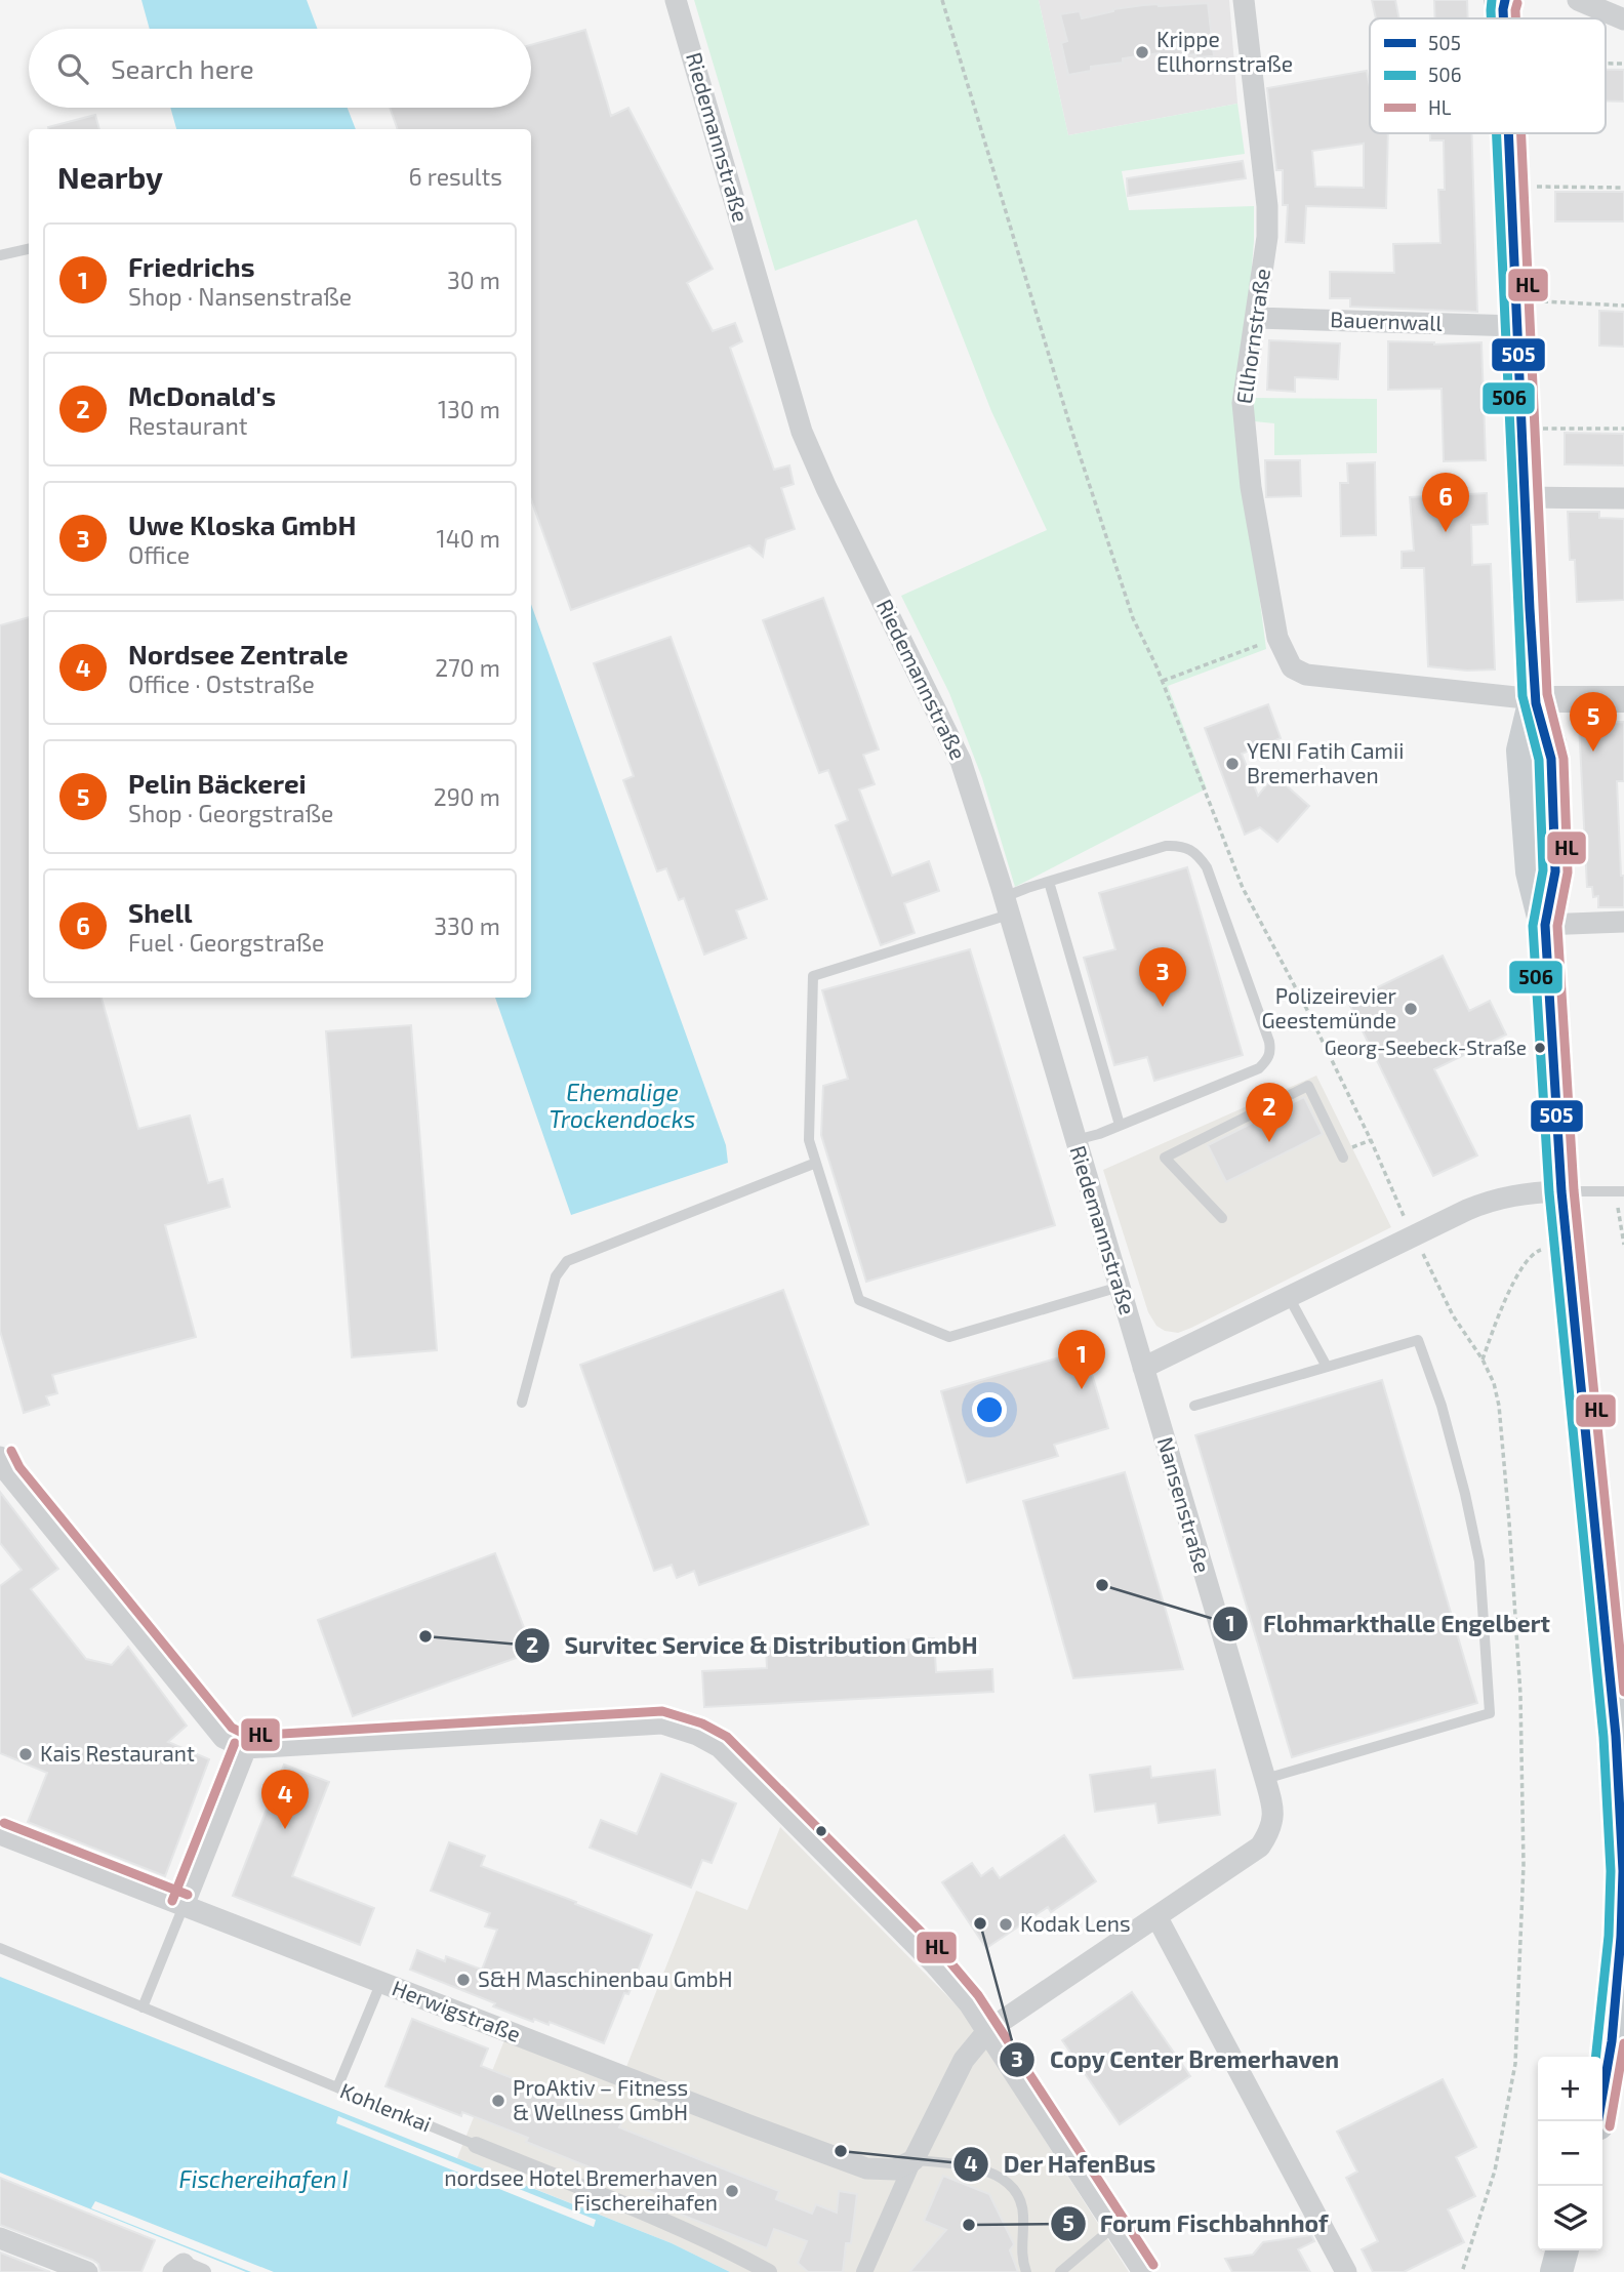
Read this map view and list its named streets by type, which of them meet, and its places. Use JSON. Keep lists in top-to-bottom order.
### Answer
{
  "streets": {
    "street": [
      "Riedemannstraße",
      "Bauernwall",
      "Ellhornstraße",
      "Nansenstraße",
      "Herwigstraße",
      "Kohlenkai"
    ]
  },
  "crossings": [
    ["Riedemannstraße", "Nansenstraße"],
    ["Bauernwall", "Ellhornstraße"],
    ["Nansenstraße", "Herwigstraße"]
  ],
  "water": ["Ehemalige Trockendocks", "Fischereihafen I"],
  "places": [
    "Krippe Ellhornstraße",
    "YENI Fatih Camii Bremerhaven",
    "Polizeirevier Geestemünde",
    "Georg-Seebeck-Straße",
    "Flohmarkthalle Engelbert",
    "Survitec Service & Distribution GmbH",
    "Kais Restaurant",
    "Copy Center Bremerhaven",
    "Kodak Lens",
    "S&H Maschinenbau GmbH",
    "ProAktiv – Fitness & Wellness GmbH",
    "Der HafenBus",
    "nordsee Hotel Bremerhaven Fischereihafen",
    "Forum Fischbahnhof"
  ],
  "lines": ["transit line 505", "transit line 506", "transit line HL"],
  "legend": ["505", "506", "HL"],
  "page": {
    "search": "Search here",
    "heading": ["Nearby", "6 results"],
    "list": [
      {
        "mark": "1",
        "name": "Friedrichs",
        "note": "Shop · Nansenstraße",
        "value": "30 m"
      },
      {
        "mark": "2",
        "name": "McDonald's",
        "note": "Restaurant",
        "value": "130 m"
      },
      {
        "mark": "3",
        "name": "Uwe Kloska GmbH",
        "note": "Office",
        "value": "140 m"
      },
      {
        "mark": "4",
        "name": "Nordsee Zentrale",
        "note": "Office · Oststraße",
        "value": "270 m"
      },
      {
        "mark": "5",
        "name": "Pelin Bäckerei",
        "note": "Shop · Georgstraße",
        "value": "290 m"
      },
      {
        "mark": "6",
        "name": "Shell",
        "note": "Fuel · Georgstraße",
        "value": "330 m"
      }
    ],
    "pins": [
      "6",
      "5",
      "3",
      "2",
      "1",
      "4"
    ],
    "map_buttons": ["+", "−"]
  }
}
